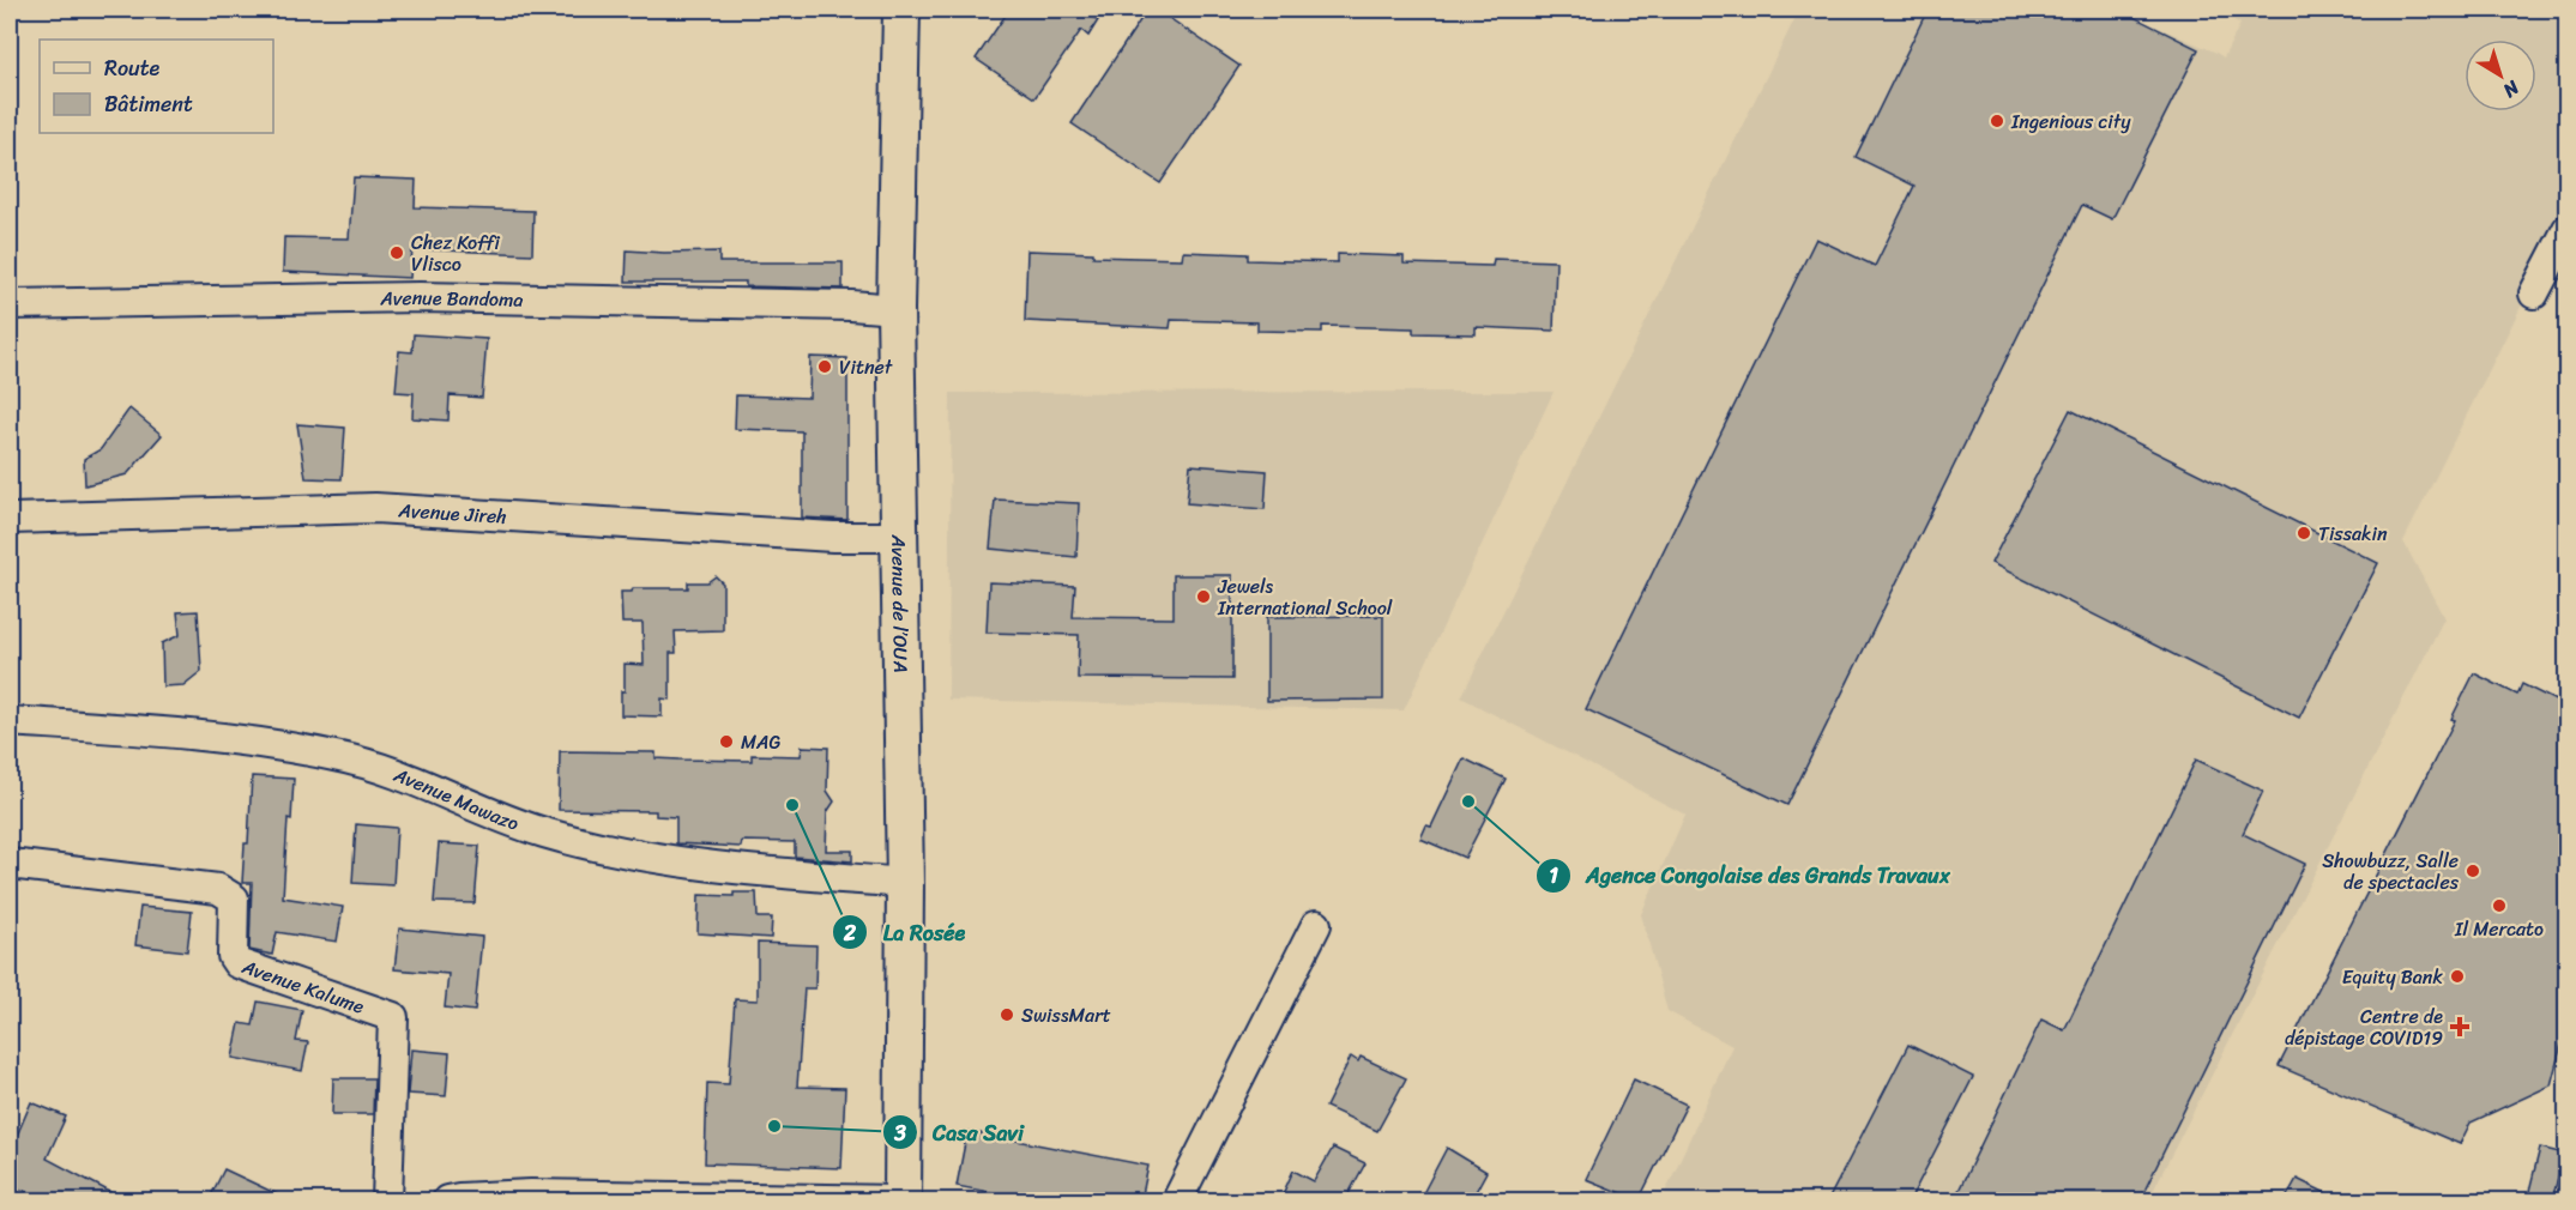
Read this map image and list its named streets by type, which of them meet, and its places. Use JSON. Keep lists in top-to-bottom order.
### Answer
{
  "streets": {
    "main road": ["Avenue de l’OUA"],
    "street": [
      "Avenue Bandoma",
      "Avenue Jireh",
      "Avenue Mawazo",
      "Avenue Kalume"
    ]
  },
  "crossings": [
    ["Avenue Bandoma", "Avenue de l’OUA"],
    ["Avenue Jireh", "Avenue de l’OUA"],
    ["Avenue de l’OUA", "Avenue Mawazo"]
  ],
  "places": {
    "other": [
      "Ingenious city",
      "Chez Koffi Vlisco",
      "Vitnet",
      "Tissakin",
      "Jewels International School",
      "MAG",
      "Agence Congolaise des Grands Travaux",
      "La Rosée",
      "Showbuzz, Salle de spectacles",
      "Il Mercato",
      "Equity Bank",
      "SwissMart",
      "Casa Savi"
    ],
    "health": ["Centre de dépistage COVID19"]
  },
  "legend": ["Route", "Bâtiment"],
  "north": "bottom right"
}
